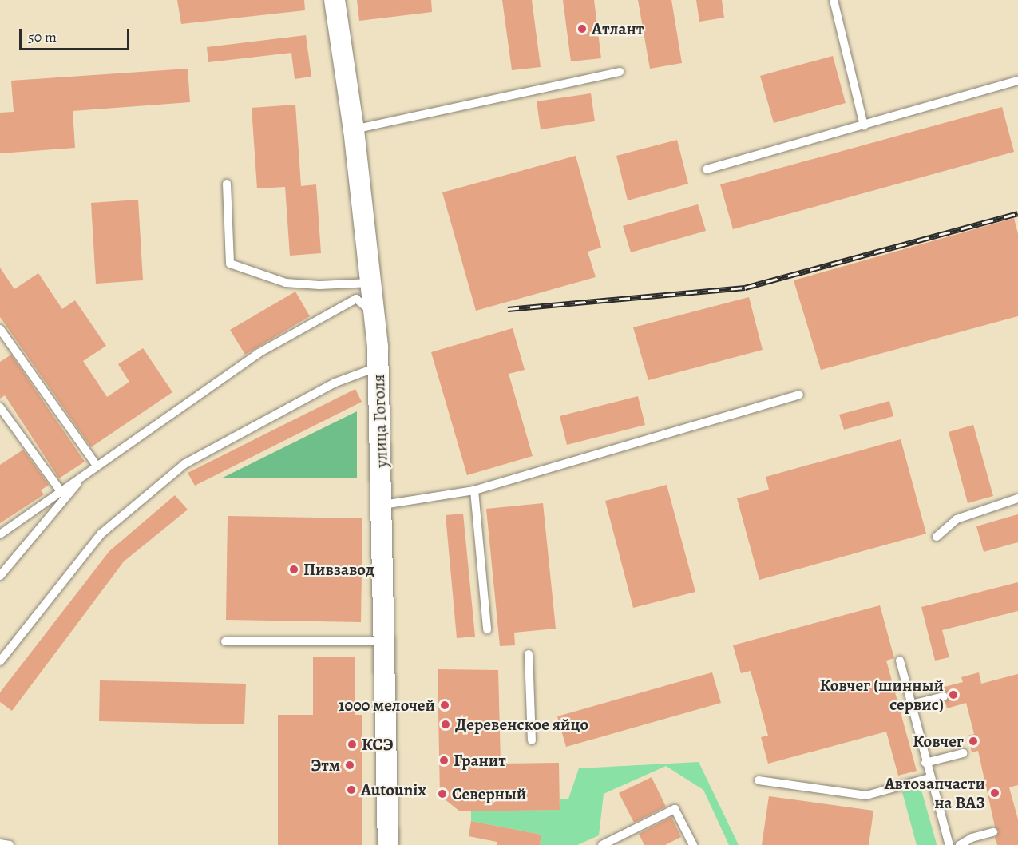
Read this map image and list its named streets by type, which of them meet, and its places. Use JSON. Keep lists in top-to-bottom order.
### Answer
{
  "streets": {
    "street": ["улица Гоголя"]
  },
  "places": [
    "Атлант",
    "Пивзавод",
    "Ковчег (шинный сервис)",
    "1000 мелочей",
    "Деревенское яйцо",
    "Ковчег",
    "КСЭ",
    "Гранит",
    "Этм",
    "Autounix",
    "Автозапчасти на ВАЗ",
    "Северный"
  ],
  "scale_bar": "50 m"
}
